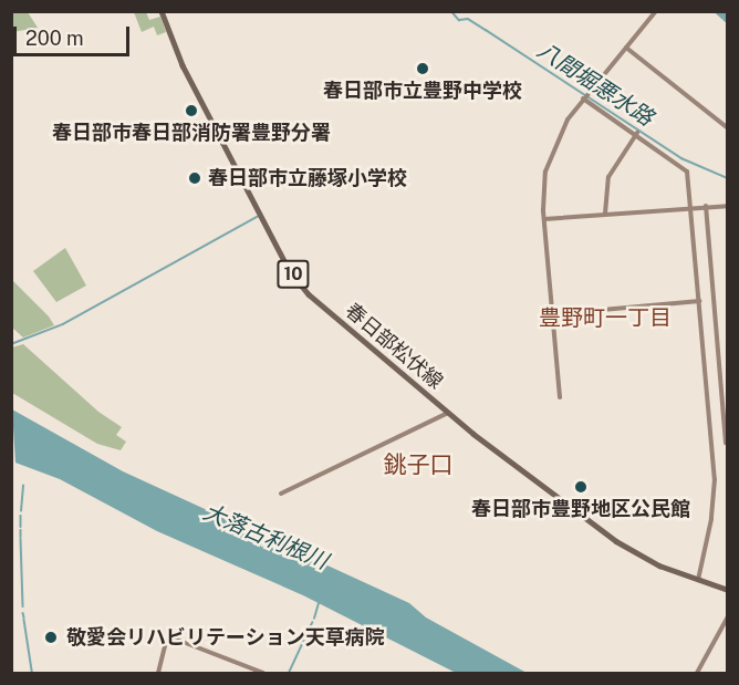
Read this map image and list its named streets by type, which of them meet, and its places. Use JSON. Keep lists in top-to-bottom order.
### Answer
{
  "streets": {
    "main road": ["10", "春日部松伏線"]
  },
  "districts": ["豊野町一丁目", "銚子口"],
  "water": ["八間堀悪水路", "大落古利根川"],
  "places": [
    "春日部市立豊野中学校",
    "春日部市春日部消防署豊野分署",
    "春日部市立藤塚小学校",
    "春日部市豊野地区公民館",
    "敬愛会リハビリテーション天草病院"
  ],
  "scale_bar": "200 m"
}
